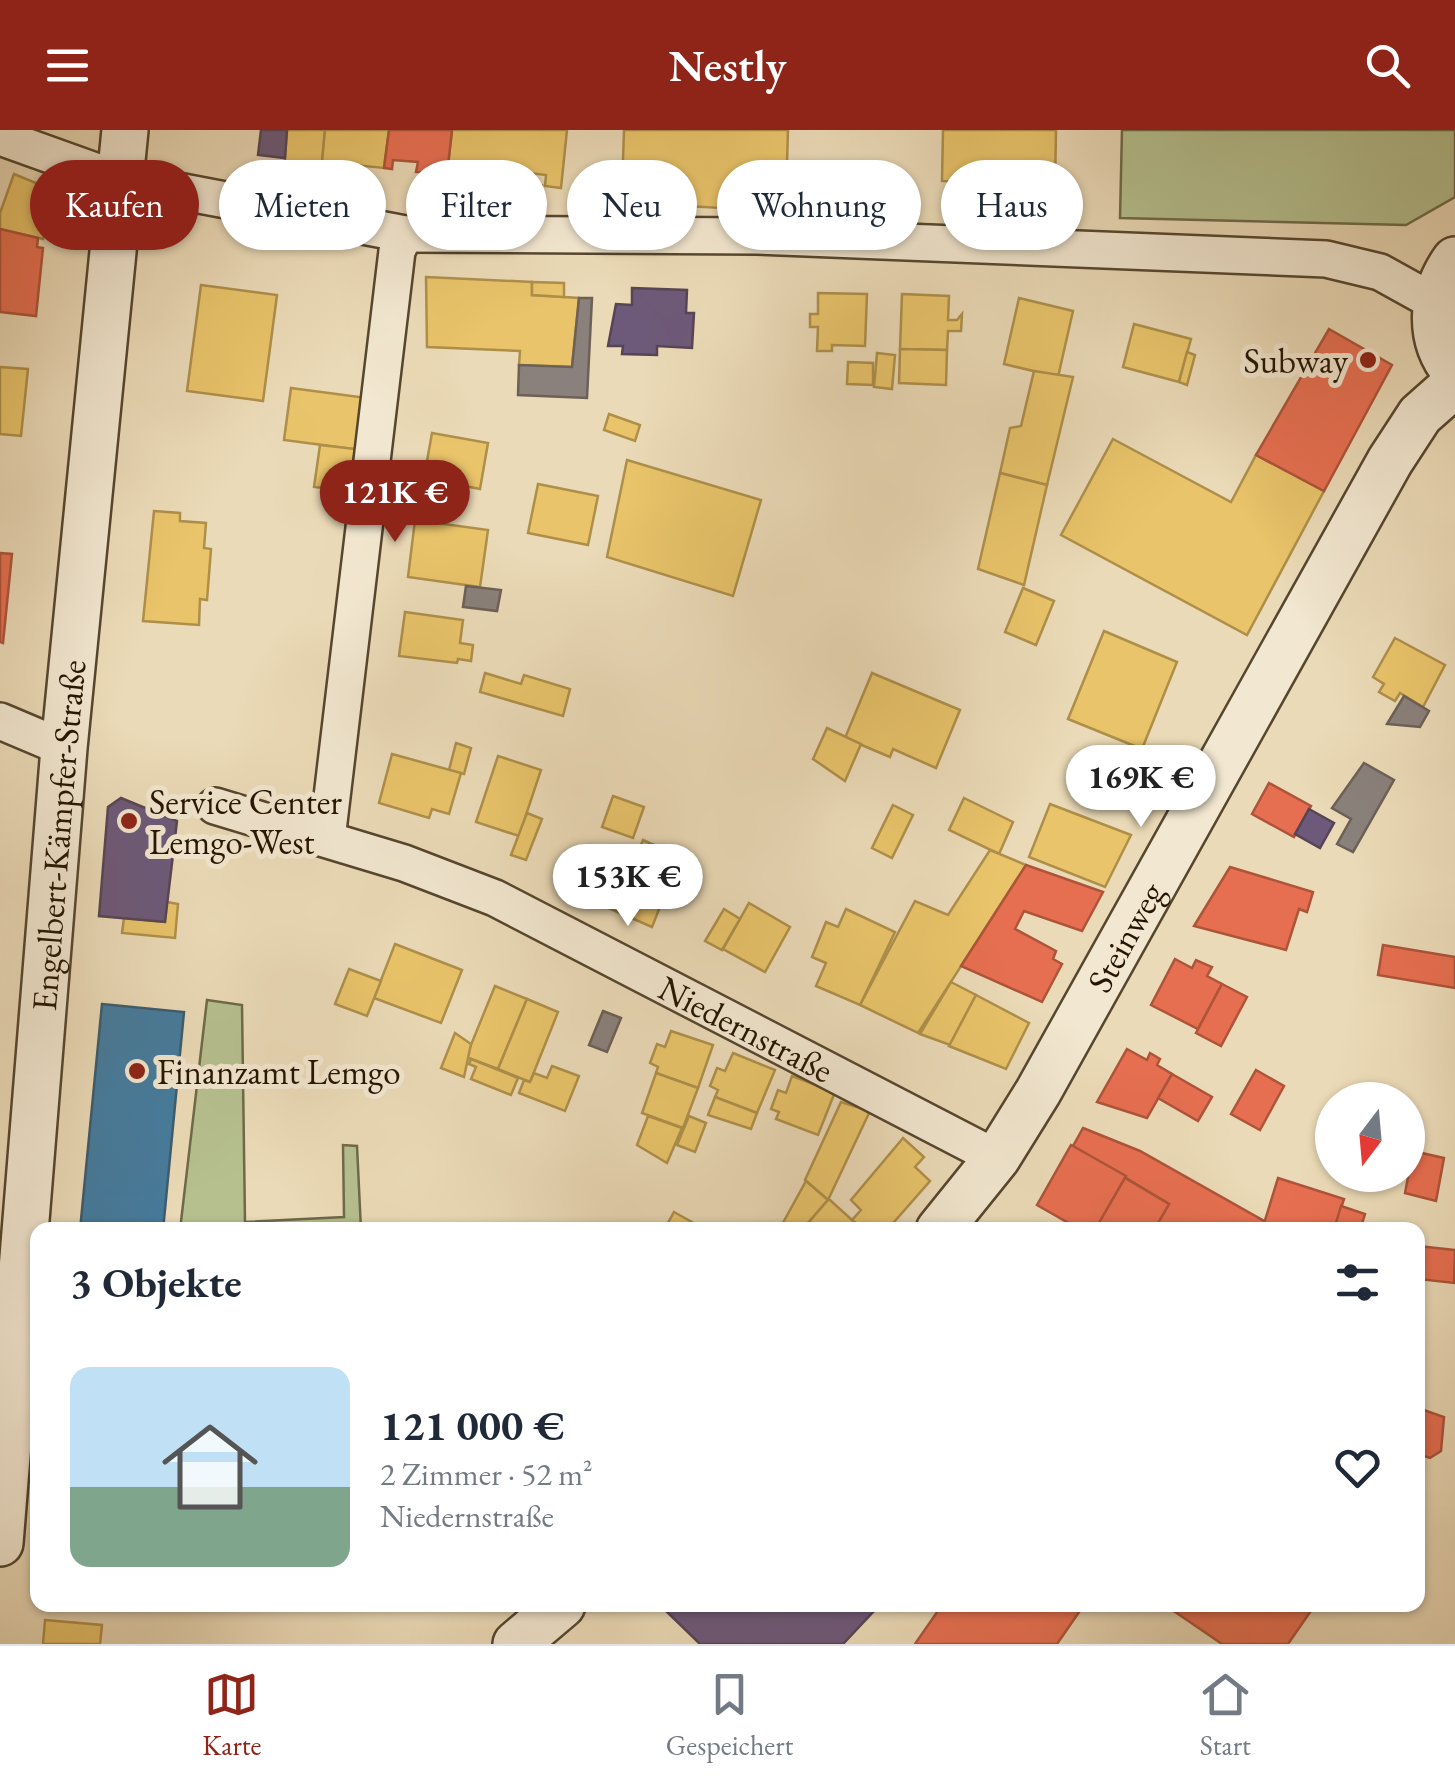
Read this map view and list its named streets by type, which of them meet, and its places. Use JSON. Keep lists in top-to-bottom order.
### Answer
{
  "streets": {
    "street": ["Engelbert-Kämpfer-Straße", "Steinweg", "Niedernstraße"]
  },
  "crossings": [
    ["Steinweg", "Niedernstraße"]
  ],
  "places": ["Subway", "Service Center Lemgo-West", "Finanzamt Lemgo"],
  "north": "bottom",
  "page": {
    "header": "Nestly",
    "chip": [
      "Kaufen",
      "Mieten",
      "Filter",
      "Neu",
      "Wohnung",
      "Haus"
    ],
    "price": ["121K €", "169K €", "153K €"],
    "heading": "3 Objekte",
    "list": [
      {
        "name": "121 000 €",
        "note": "2 Zimmer · 52 m² · Niedernstraße"
      }
    ],
    "tabs": ["Karte", "Gespeichert", "Start"]
  }
}
